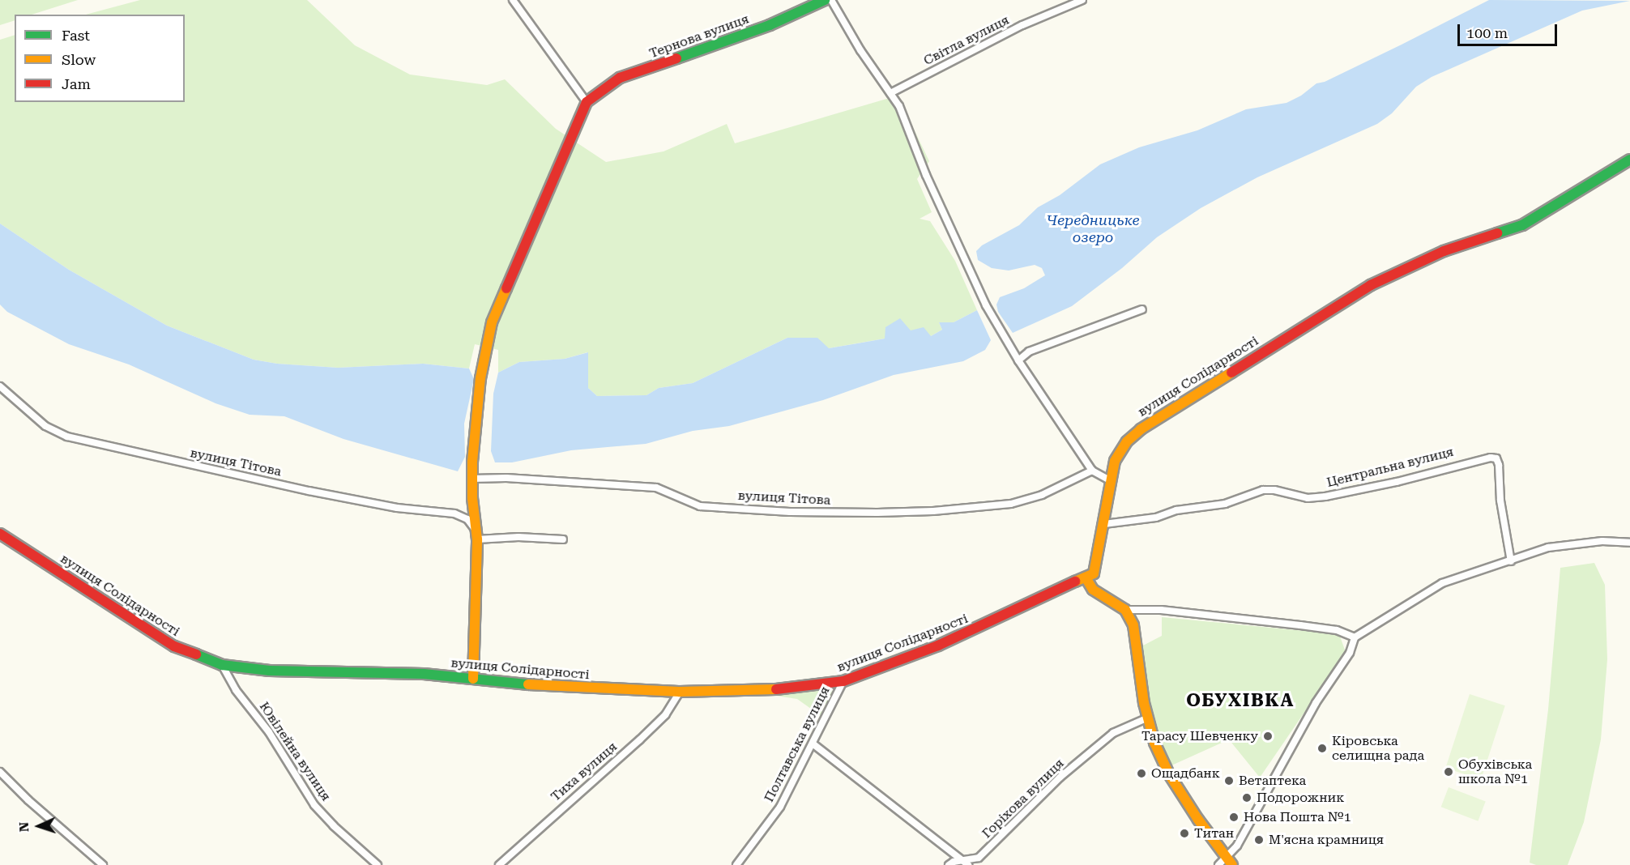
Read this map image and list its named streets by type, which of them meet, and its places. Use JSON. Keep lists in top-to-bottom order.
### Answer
{
  "streets": {
    "main road": ["Тернова вулиця", "вулиця Солідарності"],
    "street": [
      "Світла вулиця",
      "вулиця Тітова",
      "Центральна вулиця",
      "Полтавська вулиця",
      "Ювілейна вулиця",
      "Тиха вулиця",
      "Горіхова вулиця"
    ]
  },
  "crossings": [
    ["вулиця Солідарності", "Центральна вулиця"],
    ["вулиця Солідарності", "Полтавська вулиця"],
    ["вулиця Солідарності", "Ювілейна вулиця"],
    ["вулиця Солідарності", "Тиха вулиця"]
  ],
  "districts": ["ОБУХІВКА"],
  "water": ["Чередницьке озеро"],
  "places": [
    "Тарасу Шевченку",
    "Кіровська селищна рада",
    "Обухівська школа №1",
    "Ощадбанк",
    "Ветаптека",
    "Подорожник",
    "Нова Пошта №1",
    "Титан",
    "М'ясна крамниця"
  ],
  "legend": ["Fast", "Slow", "Jam"],
  "scale_bar": "100 m",
  "north": "left"
}
